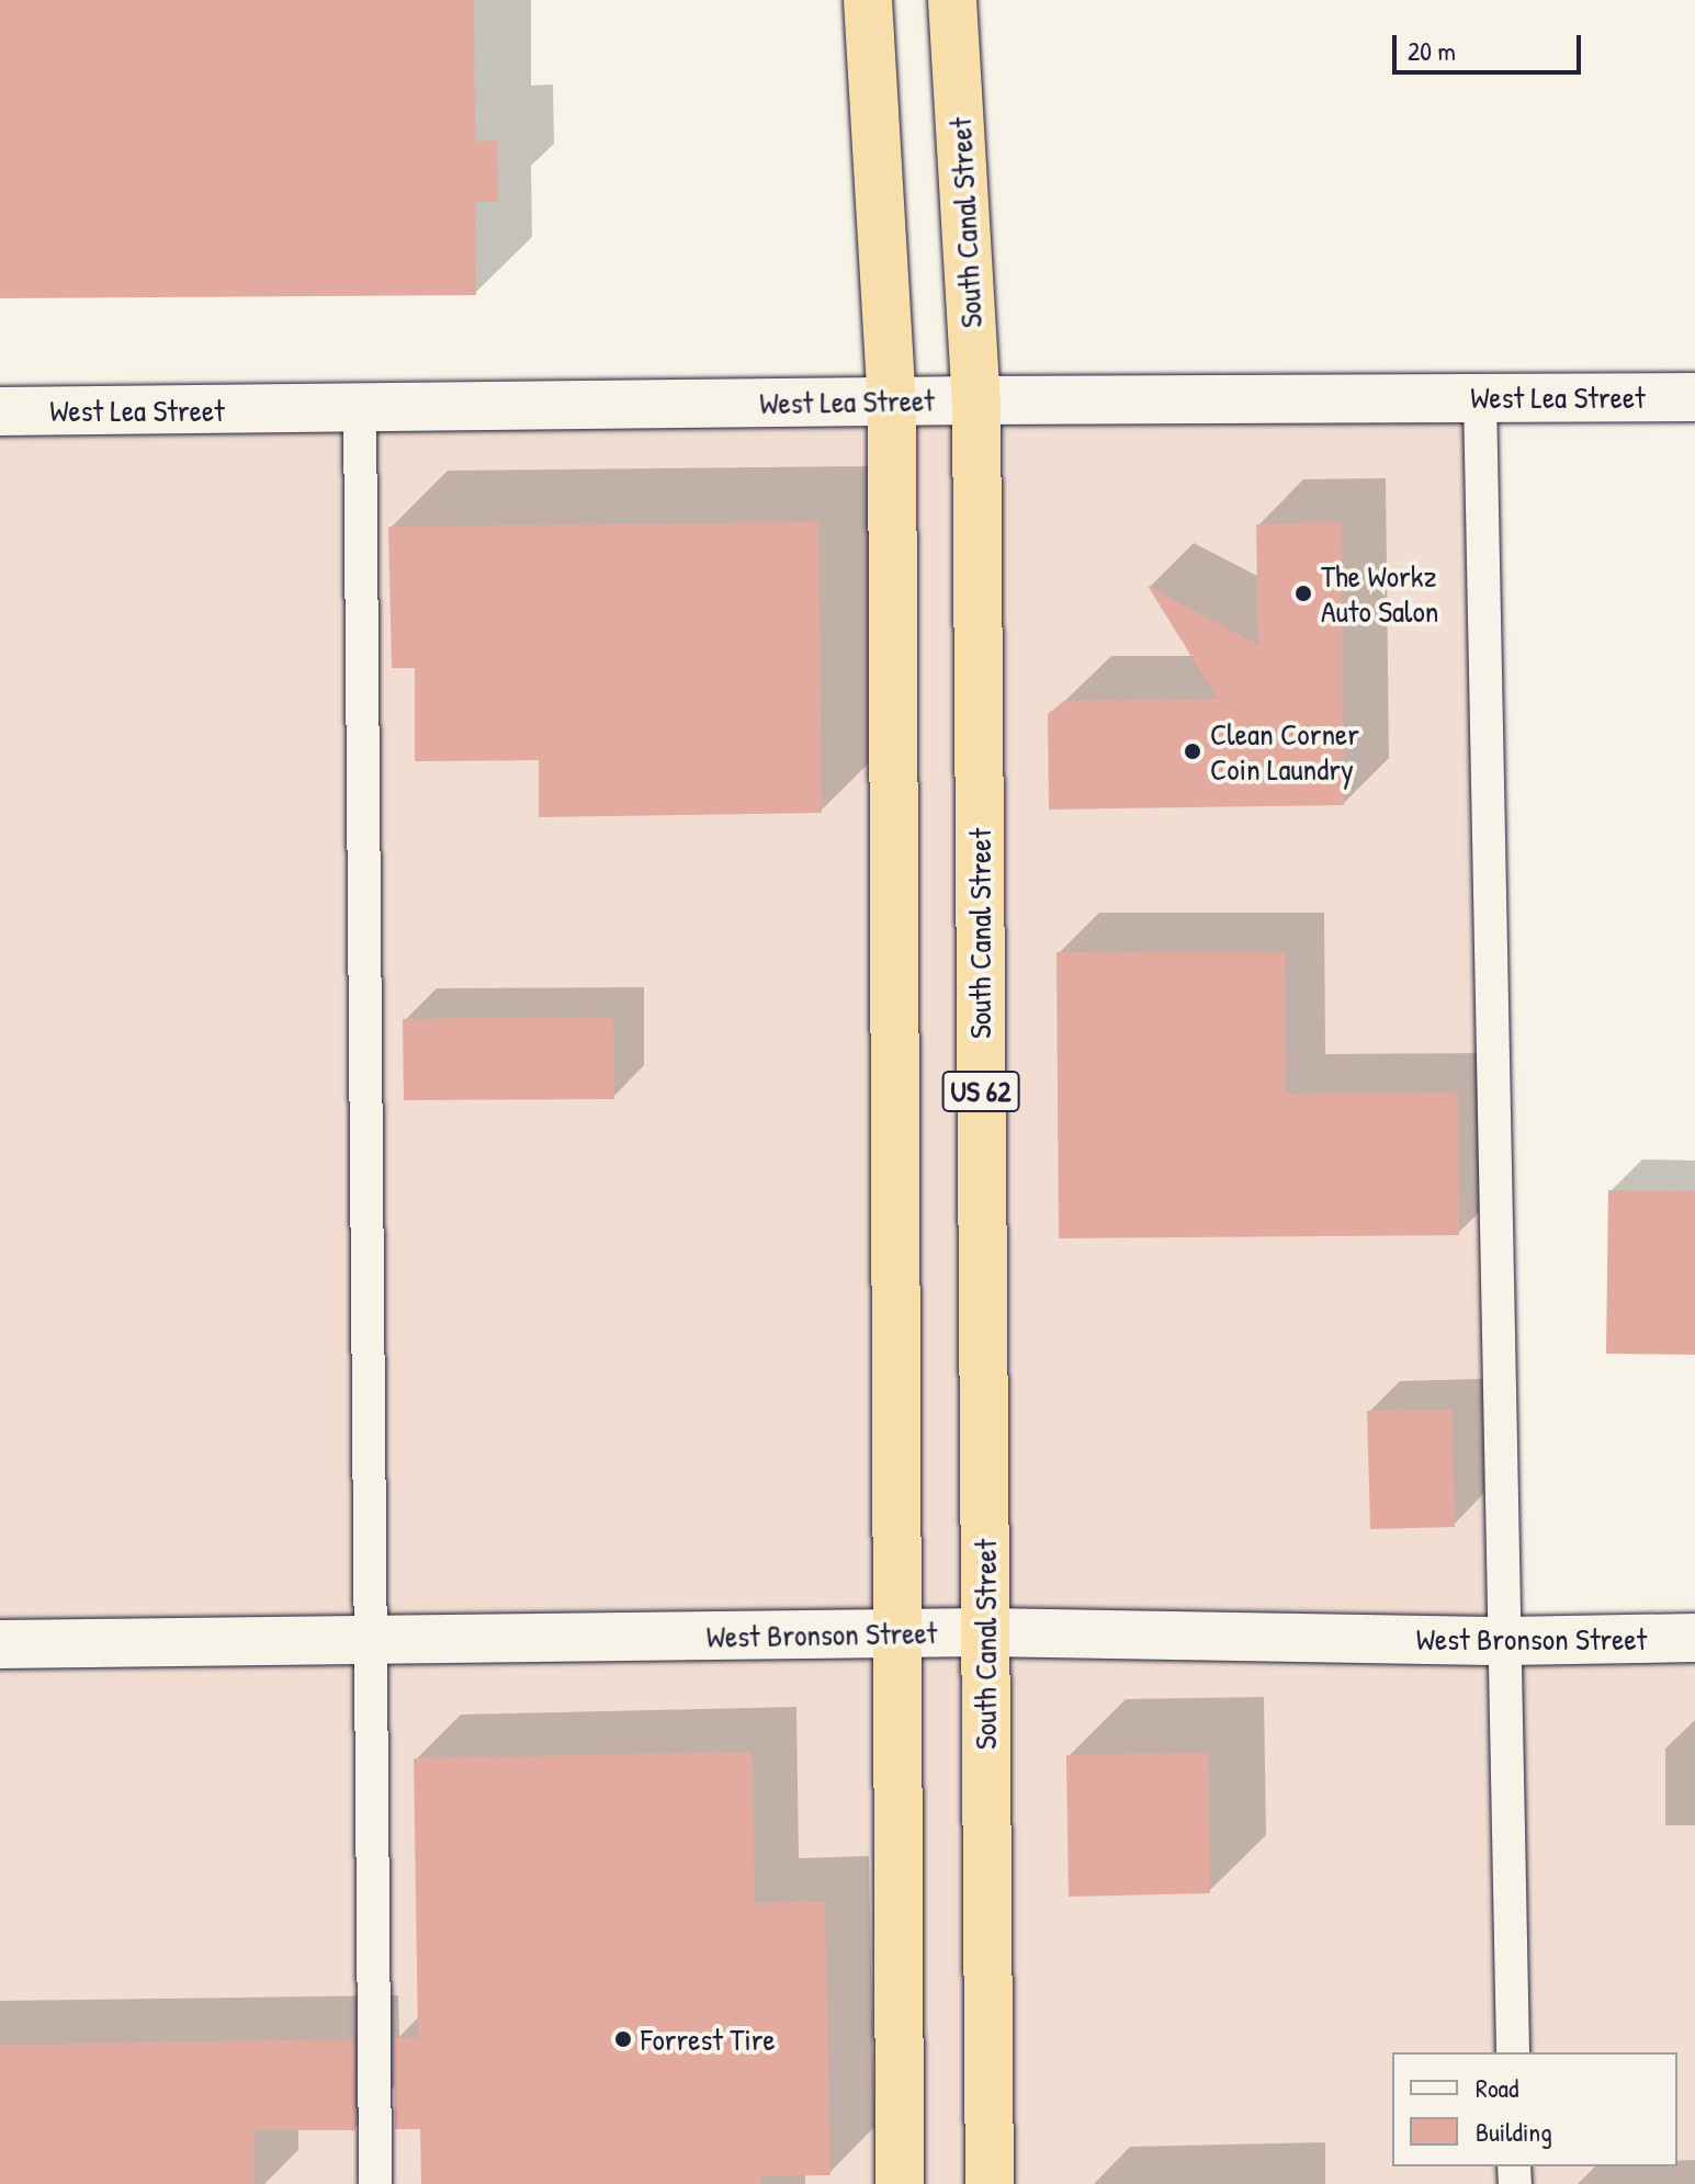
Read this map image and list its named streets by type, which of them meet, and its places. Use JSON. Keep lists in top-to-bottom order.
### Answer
{
  "streets": {
    "highway": ["South Canal Street", "US 62"],
    "street": ["West Lea Street", "West Bronson Street"]
  },
  "crossings": [
    ["South Canal Street", "West Lea Street"],
    ["South Canal Street", "West Bronson Street"],
    ["West Lea Street", "US 62"],
    ["US 62", "West Bronson Street"]
  ],
  "places": ["The Workz Auto Salon", "Clean Corner Coin Laundry", "Forrest Tire"],
  "legend": ["Road", "Building"],
  "scale_bar": "20 m"
}
